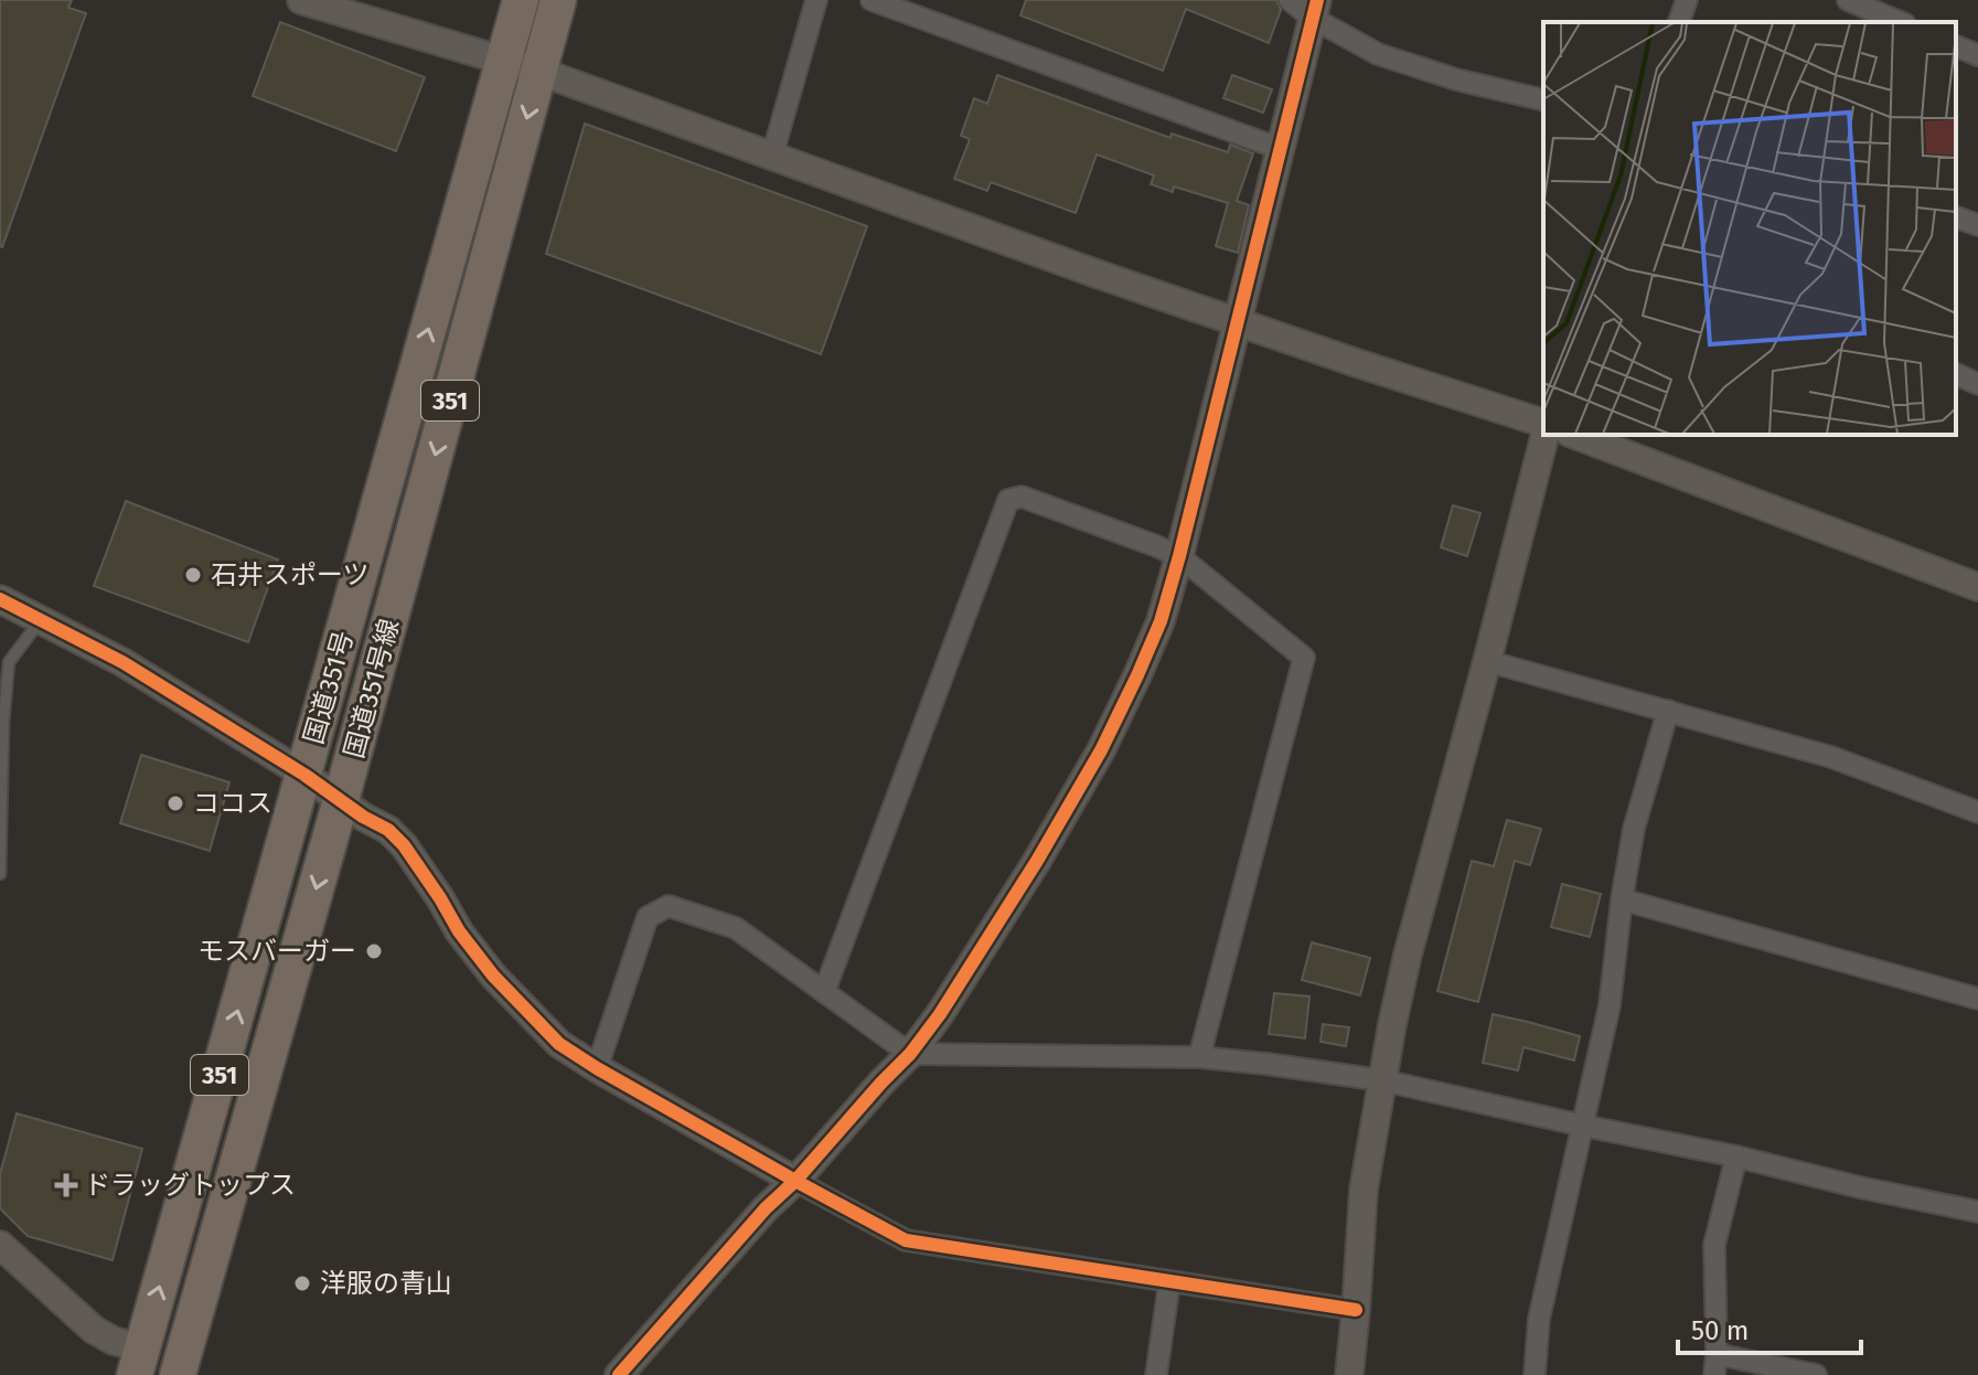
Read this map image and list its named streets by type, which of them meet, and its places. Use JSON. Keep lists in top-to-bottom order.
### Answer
{
  "streets": {
    "highway": ["351", "国道351号", "国道351号線"]
  },
  "one_way": ["国道351号", "国道351号線"],
  "places": {
    "other": [
      "石井スポーツ",
      "ココス",
      "モスバーガー",
      "洋服の青山"
    ],
    "health": ["ドラッグトップス"]
  },
  "scale_bar": "50 m"
}
